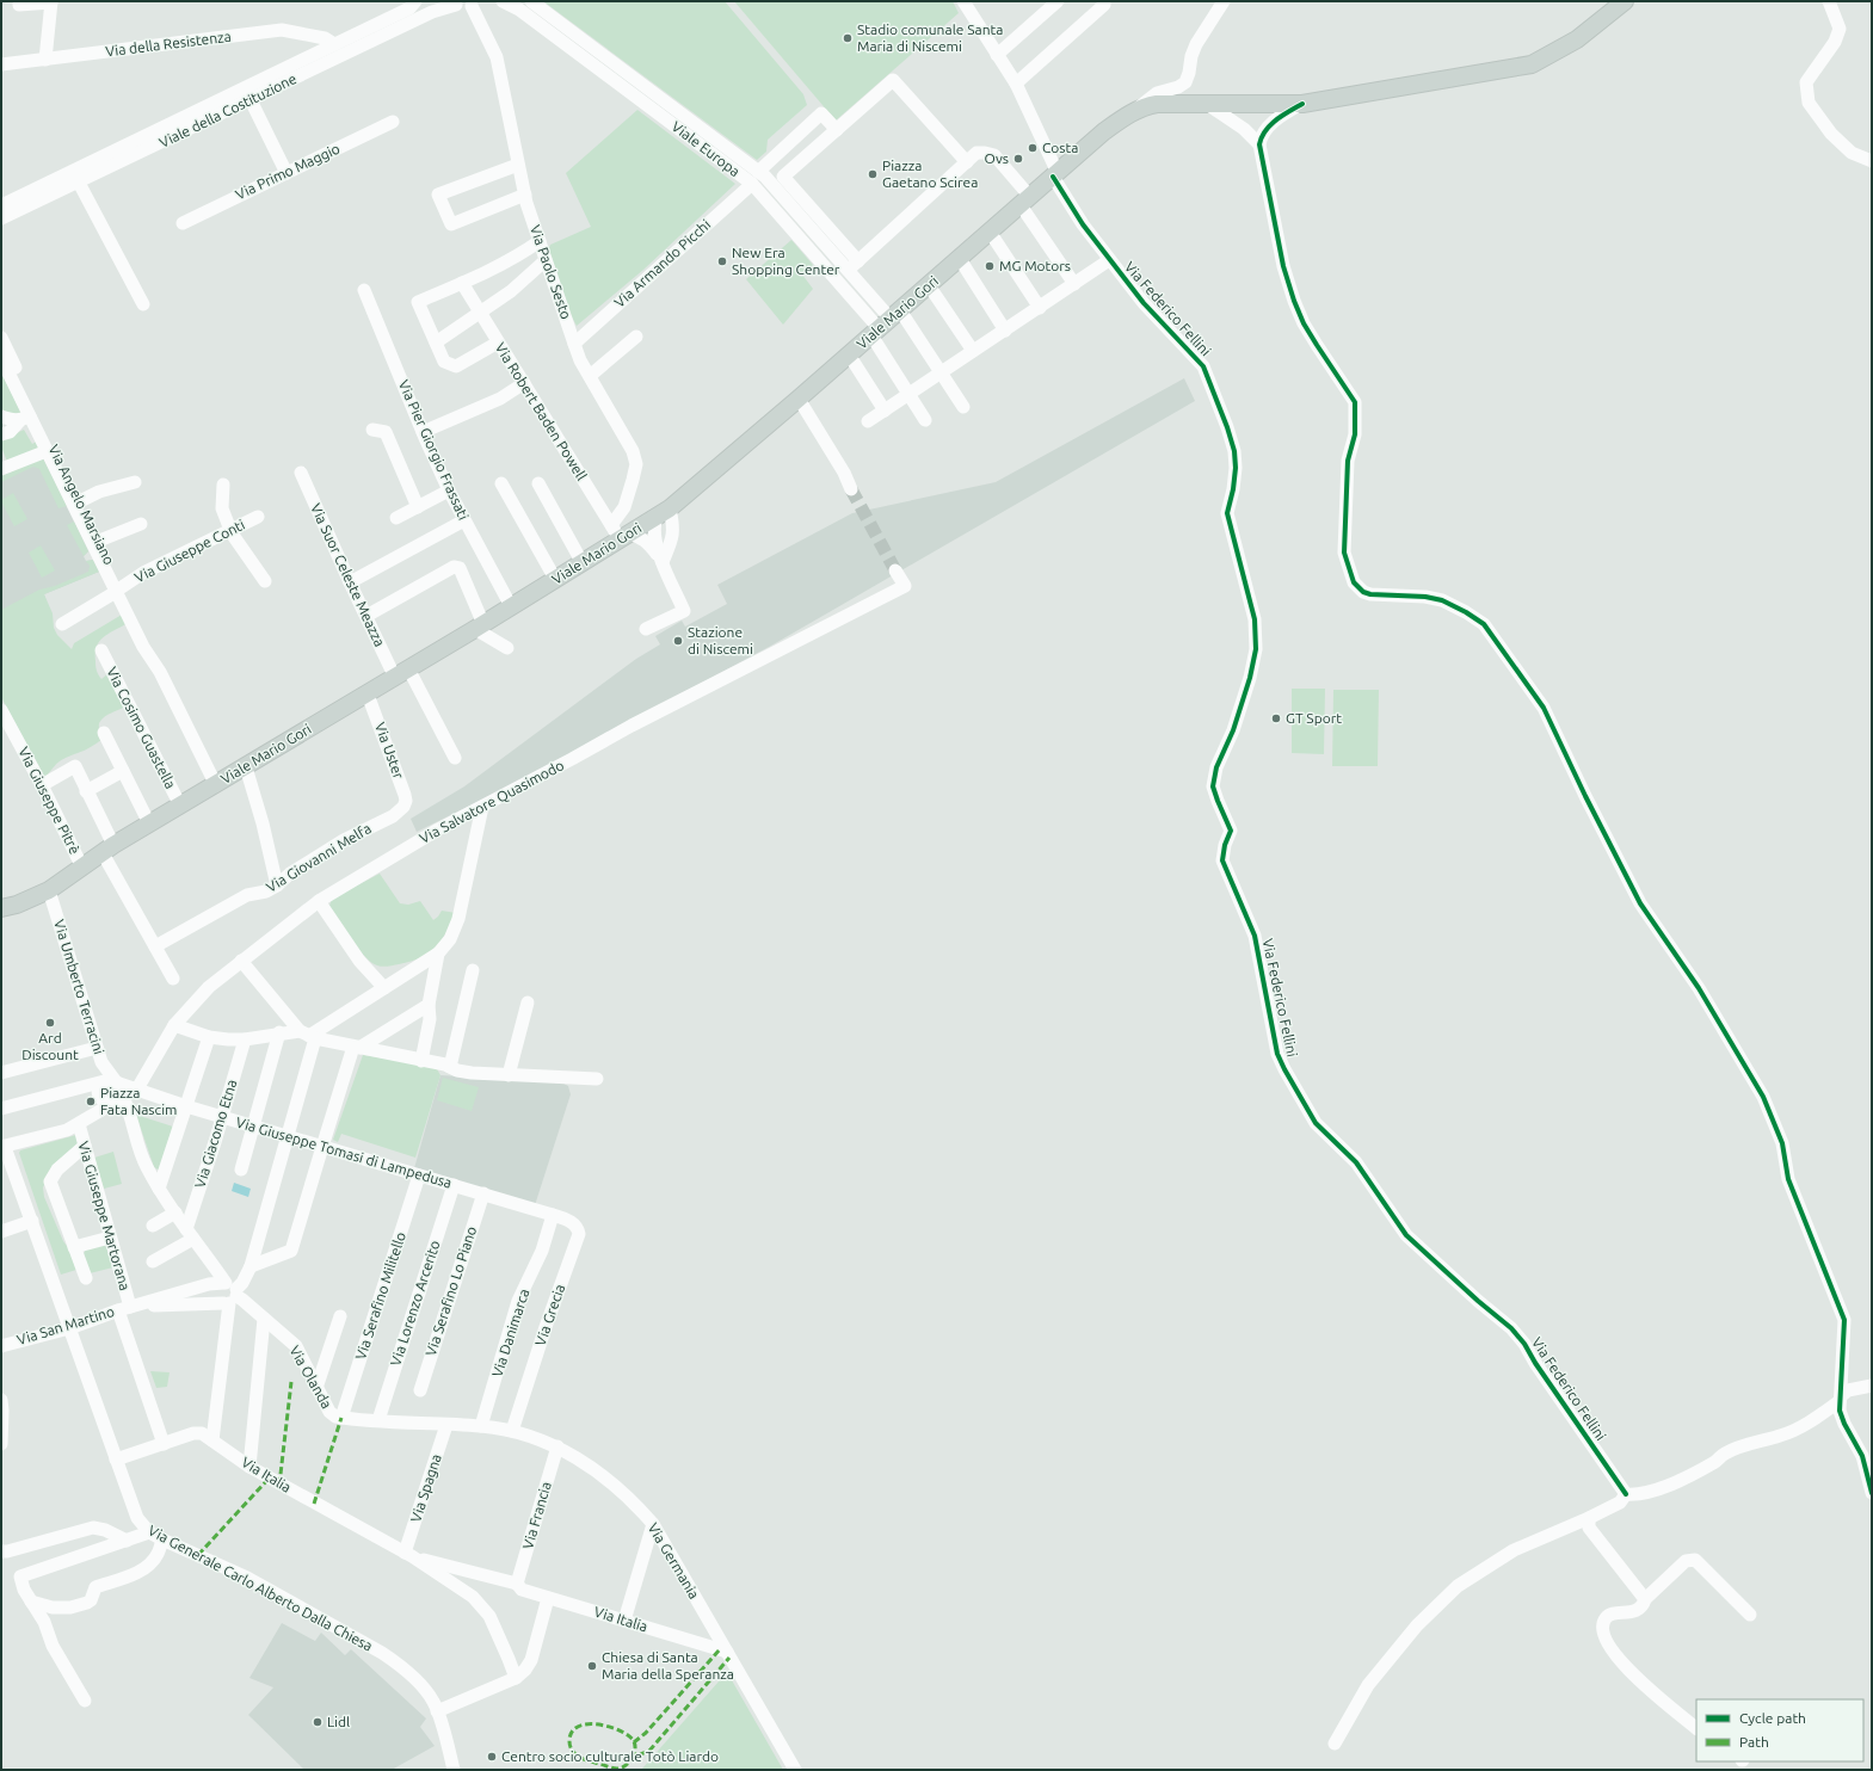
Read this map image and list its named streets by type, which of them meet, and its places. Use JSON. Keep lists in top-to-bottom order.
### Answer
{
  "streets": {
    "main road": ["Viale Mario Gori"],
    "street": [
      "Via della Resistenza",
      "Viale della Costituzione",
      "Viale Europa",
      "Via Primo Maggio",
      "Via Armando Picchi",
      "Via Paolo Sesto",
      "Via Federico Fellini",
      "Via Robert Baden Powell",
      "Via Pier Giorgio Frassati",
      "Via Angelo Marsiano",
      "Via Giuseppe Conti",
      "Via Suor Celeste Meazza",
      "Via Cosimo Guastella",
      "Via Uster",
      "Via Giuseppe Pitrè",
      "Via Salvatore Quasimodo",
      "Via Giovanni Melfa",
      "Via Umberto Terracini",
      "Via Giacomo Etna",
      "Via Giuseppe Tomasi di Lampedusa",
      "Via Giuseppe Martorana",
      "Via Serafino Lo Piano",
      "Via Serafino Militello",
      "Via Lorenzo Arcerito",
      "Via Grecia",
      "Via San Martino",
      "Via Danimarca",
      "Via Olanda",
      "Via Italia",
      "Via Spagna",
      "Via Francia",
      "Via Germania",
      "Via Generale Carlo Alberto Dalla Chiesa"
    ]
  },
  "crossings": [
    ["Via della Resistenza", "Viale della Costituzione"],
    ["Viale della Costituzione", "Via Paolo Sesto"],
    ["Viale Europa", "Via Armando Picchi"],
    ["Viale Europa", "Viale Mario Gori"],
    ["Via Armando Picchi", "Via Paolo Sesto"],
    ["Via Paolo Sesto", "Via Robert Baden Powell"],
    ["Via Federico Fellini", "Viale Mario Gori"],
    ["Viale Mario Gori", "Via Robert Baden Powell"],
    ["Viale Mario Gori", "Via Pier Giorgio Frassati"],
    ["Viale Mario Gori", "Via Angelo Marsiano"],
    ["Viale Mario Gori", "Via Suor Celeste Meazza"],
    ["Viale Mario Gori", "Via Cosimo Guastella"],
    ["Viale Mario Gori", "Via Uster"],
    ["Viale Mario Gori", "Via Giuseppe Pitrè"],
    ["Viale Mario Gori", "Via Umberto Terracini"],
    ["Via Angelo Marsiano", "Via Giuseppe Conti"],
    ["Via Uster", "Via Giovanni Melfa"],
    ["Via Salvatore Quasimodo", "Via Giuseppe Tomasi di Lampedusa"],
    ["Via Umberto Terracini", "Via Giuseppe Tomasi di Lampedusa"],
    ["Via Giacomo Etna", "Via Giuseppe Tomasi di Lampedusa"],
    ["Via Giuseppe Tomasi di Lampedusa", "Via Serafino Lo Piano"],
    ["Via Giuseppe Tomasi di Lampedusa", "Via Serafino Militello"],
    ["Via Giuseppe Tomasi di Lampedusa", "Via Lorenzo Arcerito"],
    ["Via Giuseppe Tomasi di Lampedusa", "Via Grecia"],
    ["Via Giuseppe Tomasi di Lampedusa", "Via Danimarca"],
    ["Via Giuseppe Martorana", "Via San Martino"],
    ["Via Giuseppe Martorana", "Via Italia"],
    ["Via Serafino Militello", "Via Olanda"],
    ["Via Serafino Militello", "Via Germania"],
    ["Via Lorenzo Arcerito", "Via Germania"],
    ["Via Grecia", "Via Danimarca"],
    ["Via Grecia", "Via Germania"],
    ["Via San Martino", "Via Generale Carlo Alberto Dalla Chiesa"],
    ["Via Danimarca", "Via Germania"],
    ["Via Olanda", "Via Germania"],
    ["Via Italia", "Via Spagna"],
    ["Via Italia", "Via Francia"],
    ["Via Italia", "Via Germania"],
    ["Via Italia", "Via Generale Carlo Alberto Dalla Chiesa"],
    ["Via Spagna", "Via Germania"],
    ["Via Francia", "Via Germania"]
  ],
  "places": [
    "Stadio comunale Santa Maria di Niscemi",
    "Costa",
    "Ovs",
    "Piazza Gaetano Scirea",
    "New Era Shopping Center",
    "MG Motors",
    "Stazione di Niscemi",
    "GT Sport",
    "Ard Discount",
    "Piazza Fata Nascim",
    "Chiesa di Santa Maria della Speranza",
    "Lidl",
    "Centro socio culturale Totò Liardo"
  ],
  "legend": ["Cycle path", "Path"]
}
